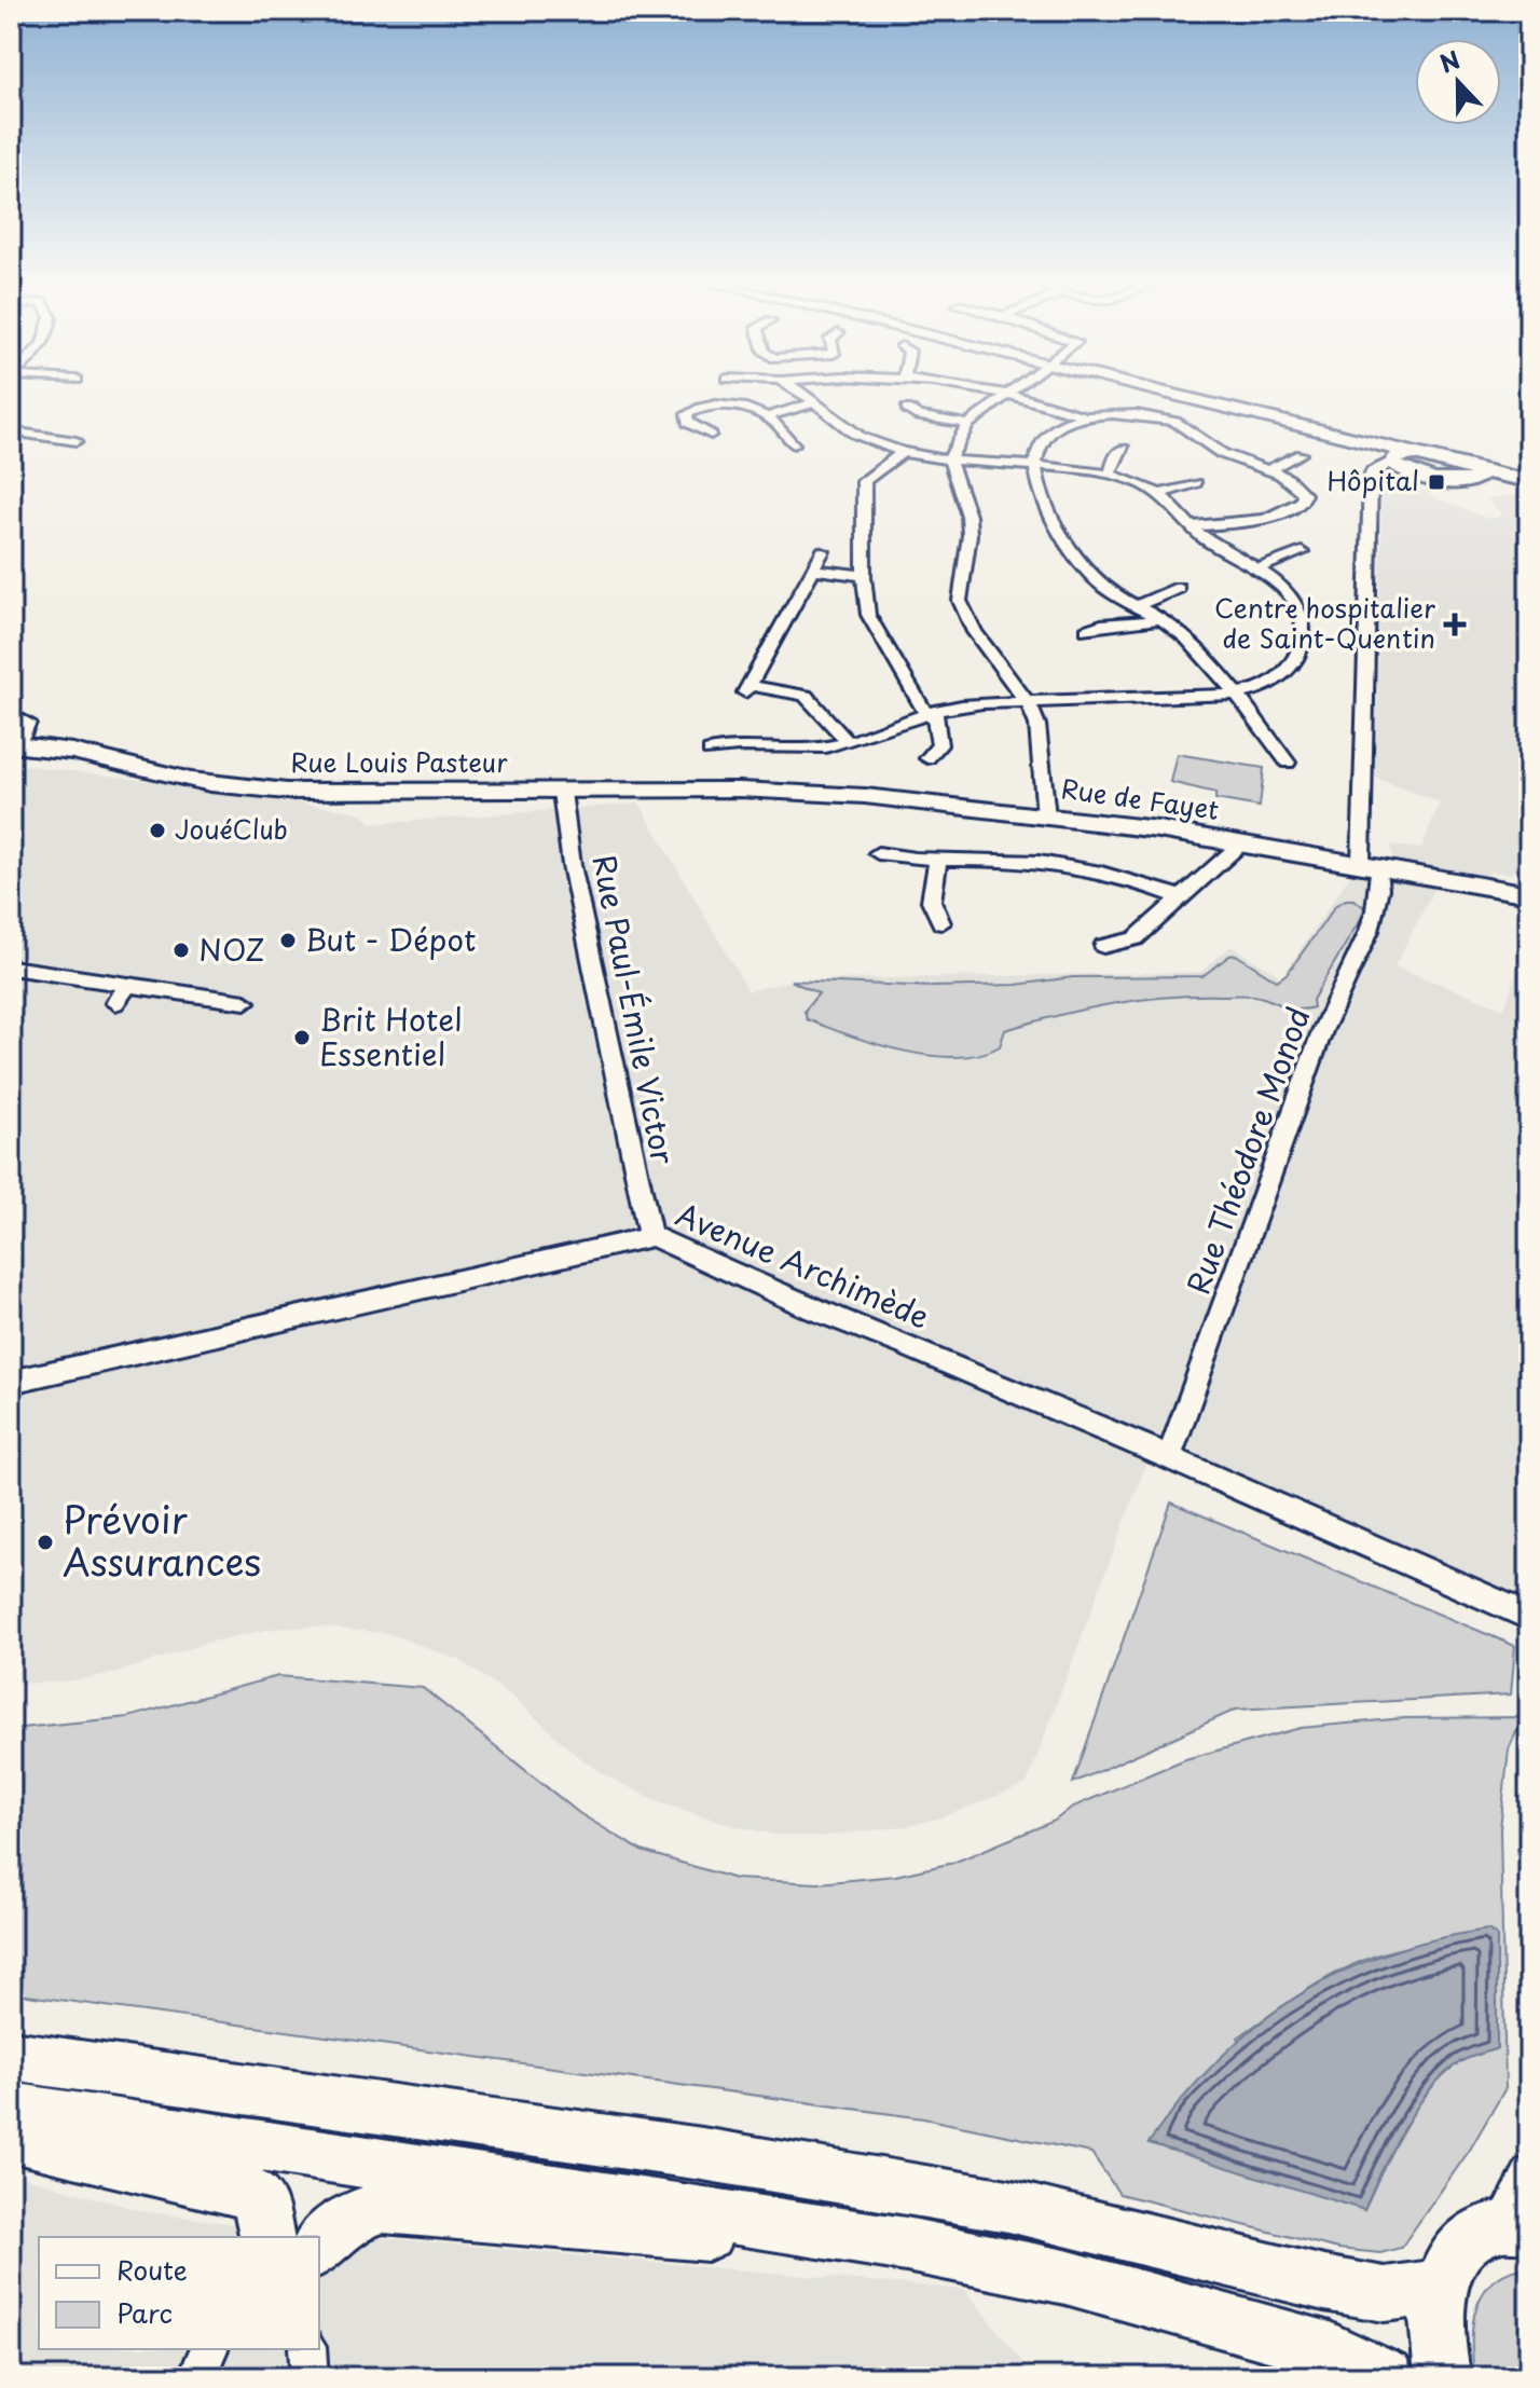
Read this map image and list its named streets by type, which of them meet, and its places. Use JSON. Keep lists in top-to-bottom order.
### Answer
{
  "streets": {
    "main road": ["Rue Louis Pasteur", "Rue de Fayet"],
    "street": ["Rue Paul-Émile Victor", "Rue Théodore Monod", "Avenue Archimède"]
  },
  "crossings": [
    ["Rue Louis Pasteur", "Rue de Fayet"],
    ["Rue Louis Pasteur", "Rue Paul-Émile Victor"],
    ["Rue de Fayet", "Rue Théodore Monod"],
    ["Rue Paul-Émile Victor", "Avenue Archimède"],
    ["Rue Théodore Monod", "Avenue Archimède"]
  ],
  "places": {
    "transit": ["Hôpital"],
    "health": ["Centre hospitalier de Saint-Quentin"],
    "other": [
      "JouéClub",
      "But - Dépot",
      "NOZ",
      "Brit Hotel Essentiel",
      "Prévoir Assurances"
    ]
  },
  "legend": ["Route", "Parc"],
  "north": "top"
}
